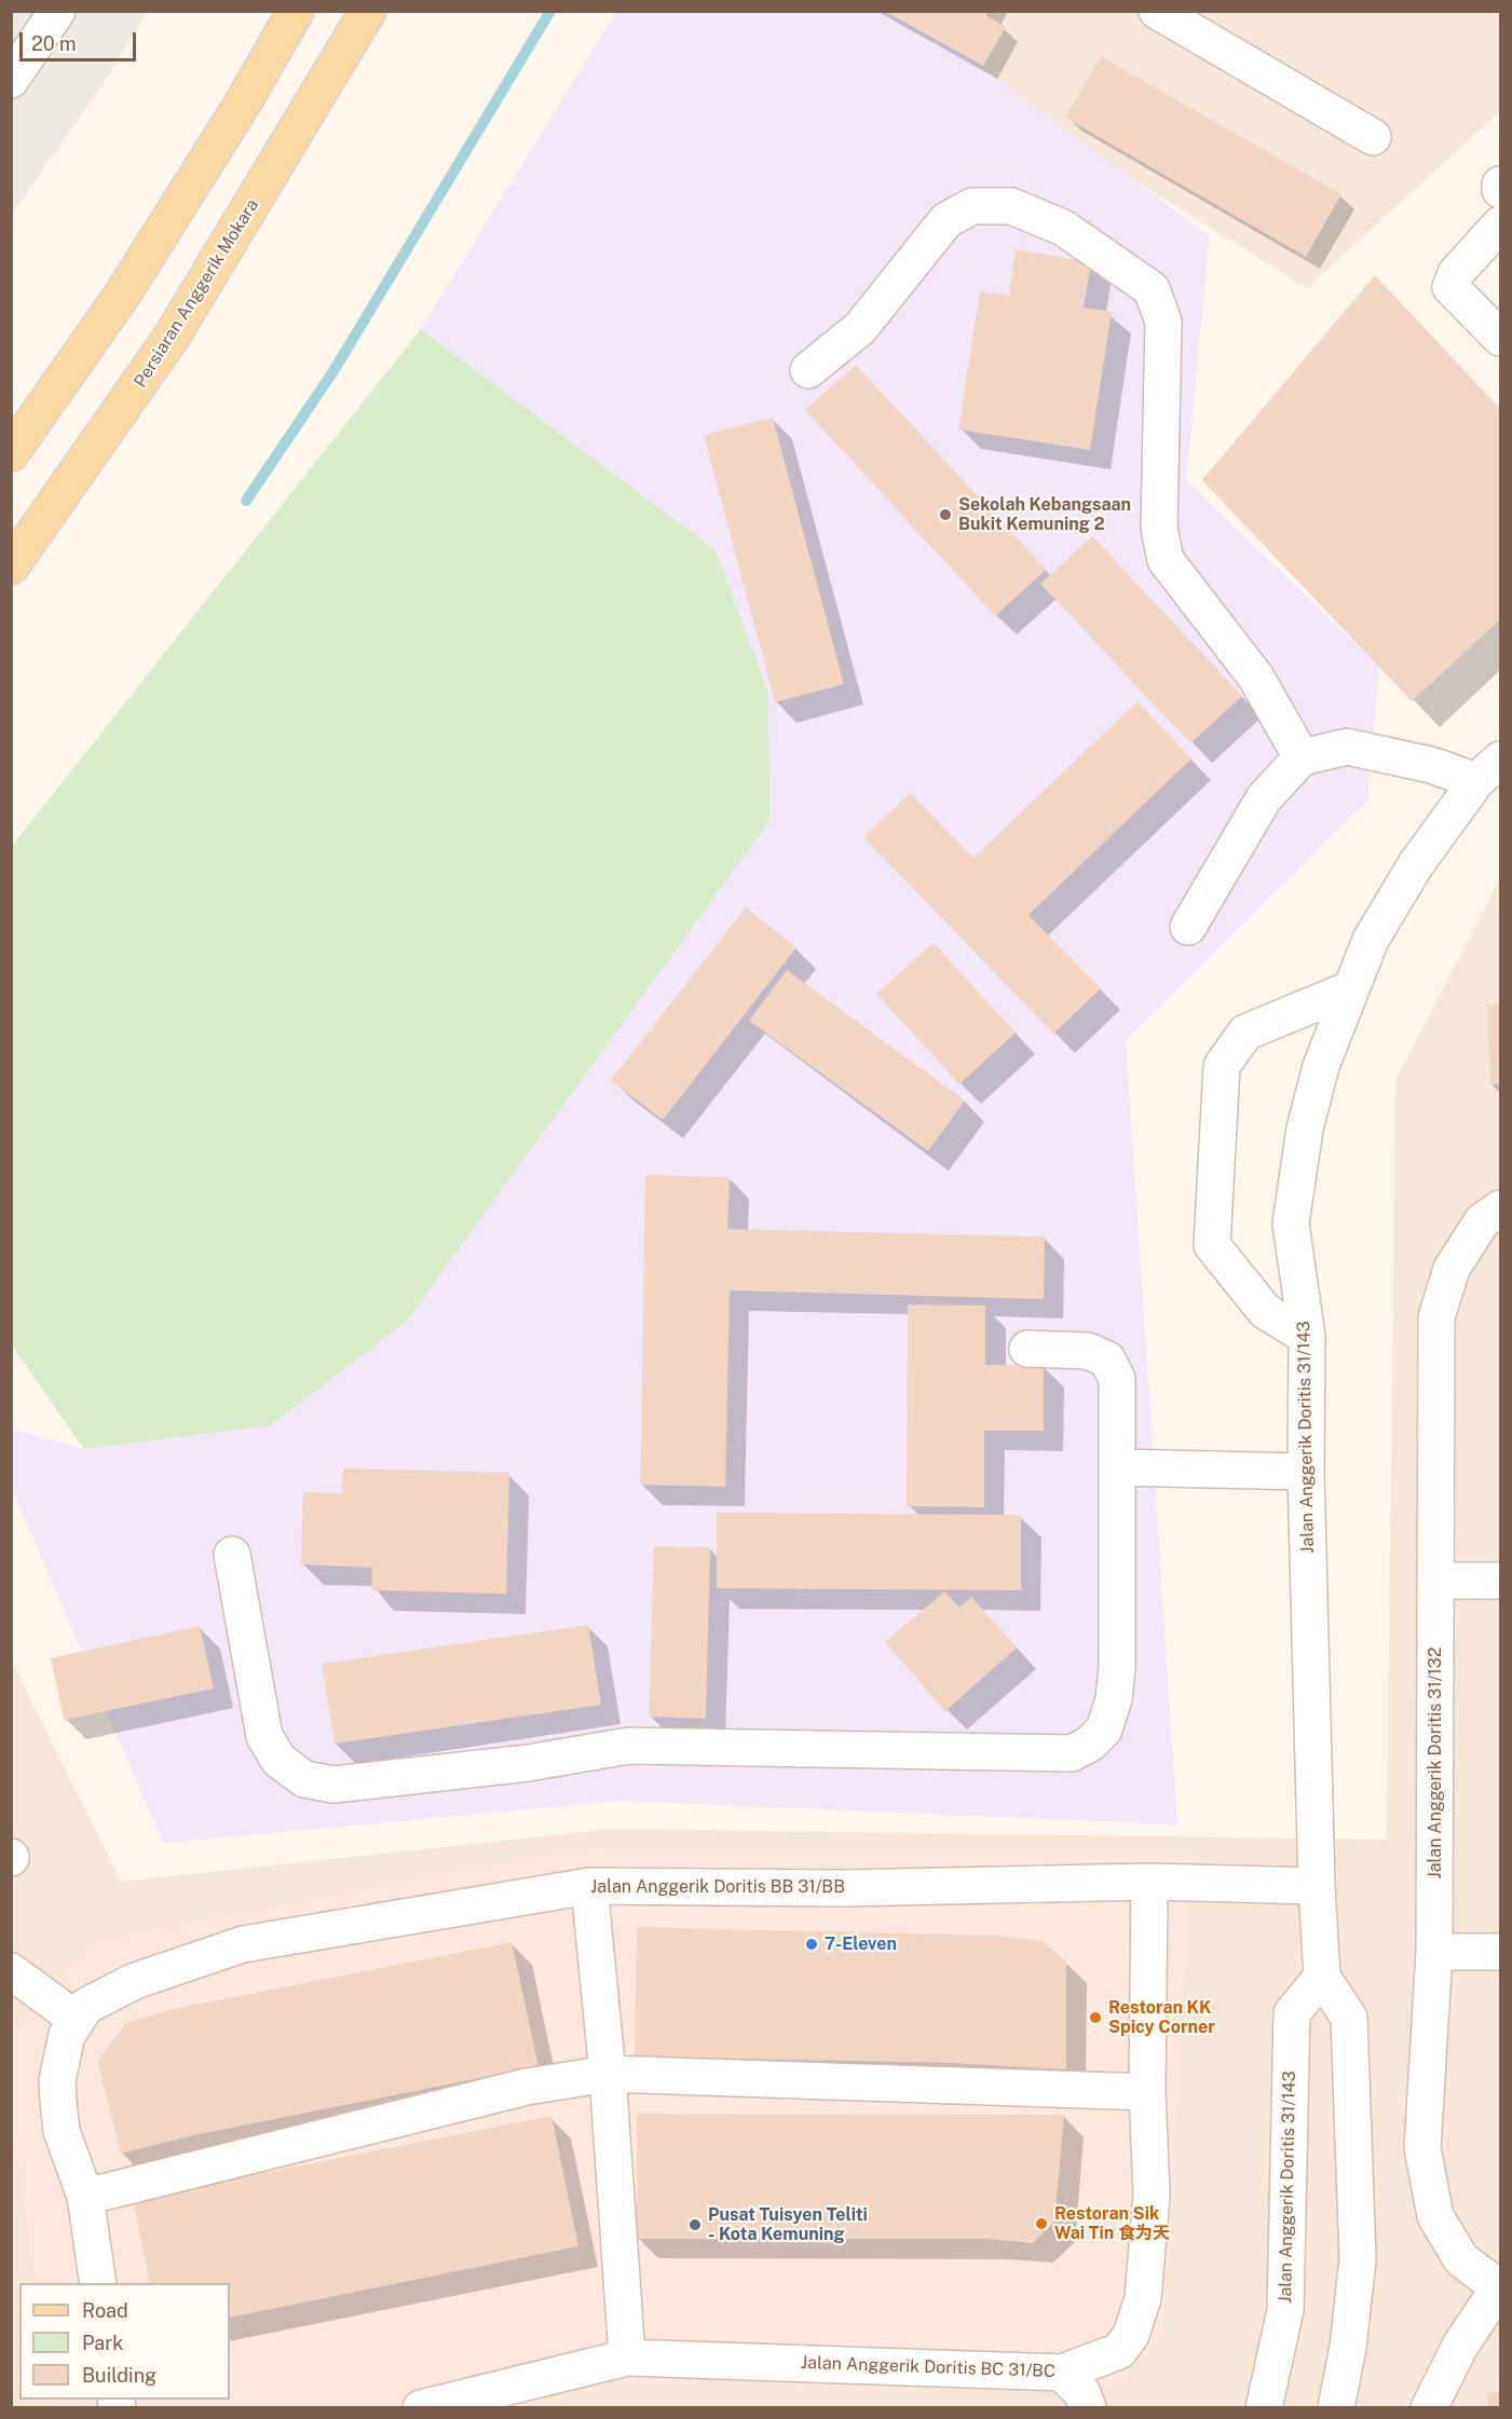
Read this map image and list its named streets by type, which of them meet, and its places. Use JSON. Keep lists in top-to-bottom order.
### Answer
{
  "streets": {
    "main road": ["Persiaran Anggerik Mokara"],
    "street": [
      "Jalan Anggerik Doritis 31/143",
      "Jalan Anggerik Doritis 31/132",
      "Jalan Anggerik Doritis BB 31/BB",
      "Jalan Anggerik Doritis BC 31/BC"
    ]
  },
  "crossings": [
    ["Jalan Anggerik Doritis 31/143", "Jalan Anggerik Doritis BB 31/BB"],
    ["Jalan Anggerik Doritis BB 31/BB", "Jalan Anggerik Doritis BC 31/BC"]
  ],
  "places": [
    "Sekolah Kebangsaan Bukit Kemuning 2",
    "7-Eleven",
    "Restoran KK Spicy Corner",
    "Restoran Sik Wai Tin 食为天",
    "Pusat Tuisyen Teliti - Kota Kemuning"
  ],
  "legend": ["Road", "Park", "Building"],
  "scale_bar": "20 m"
}
